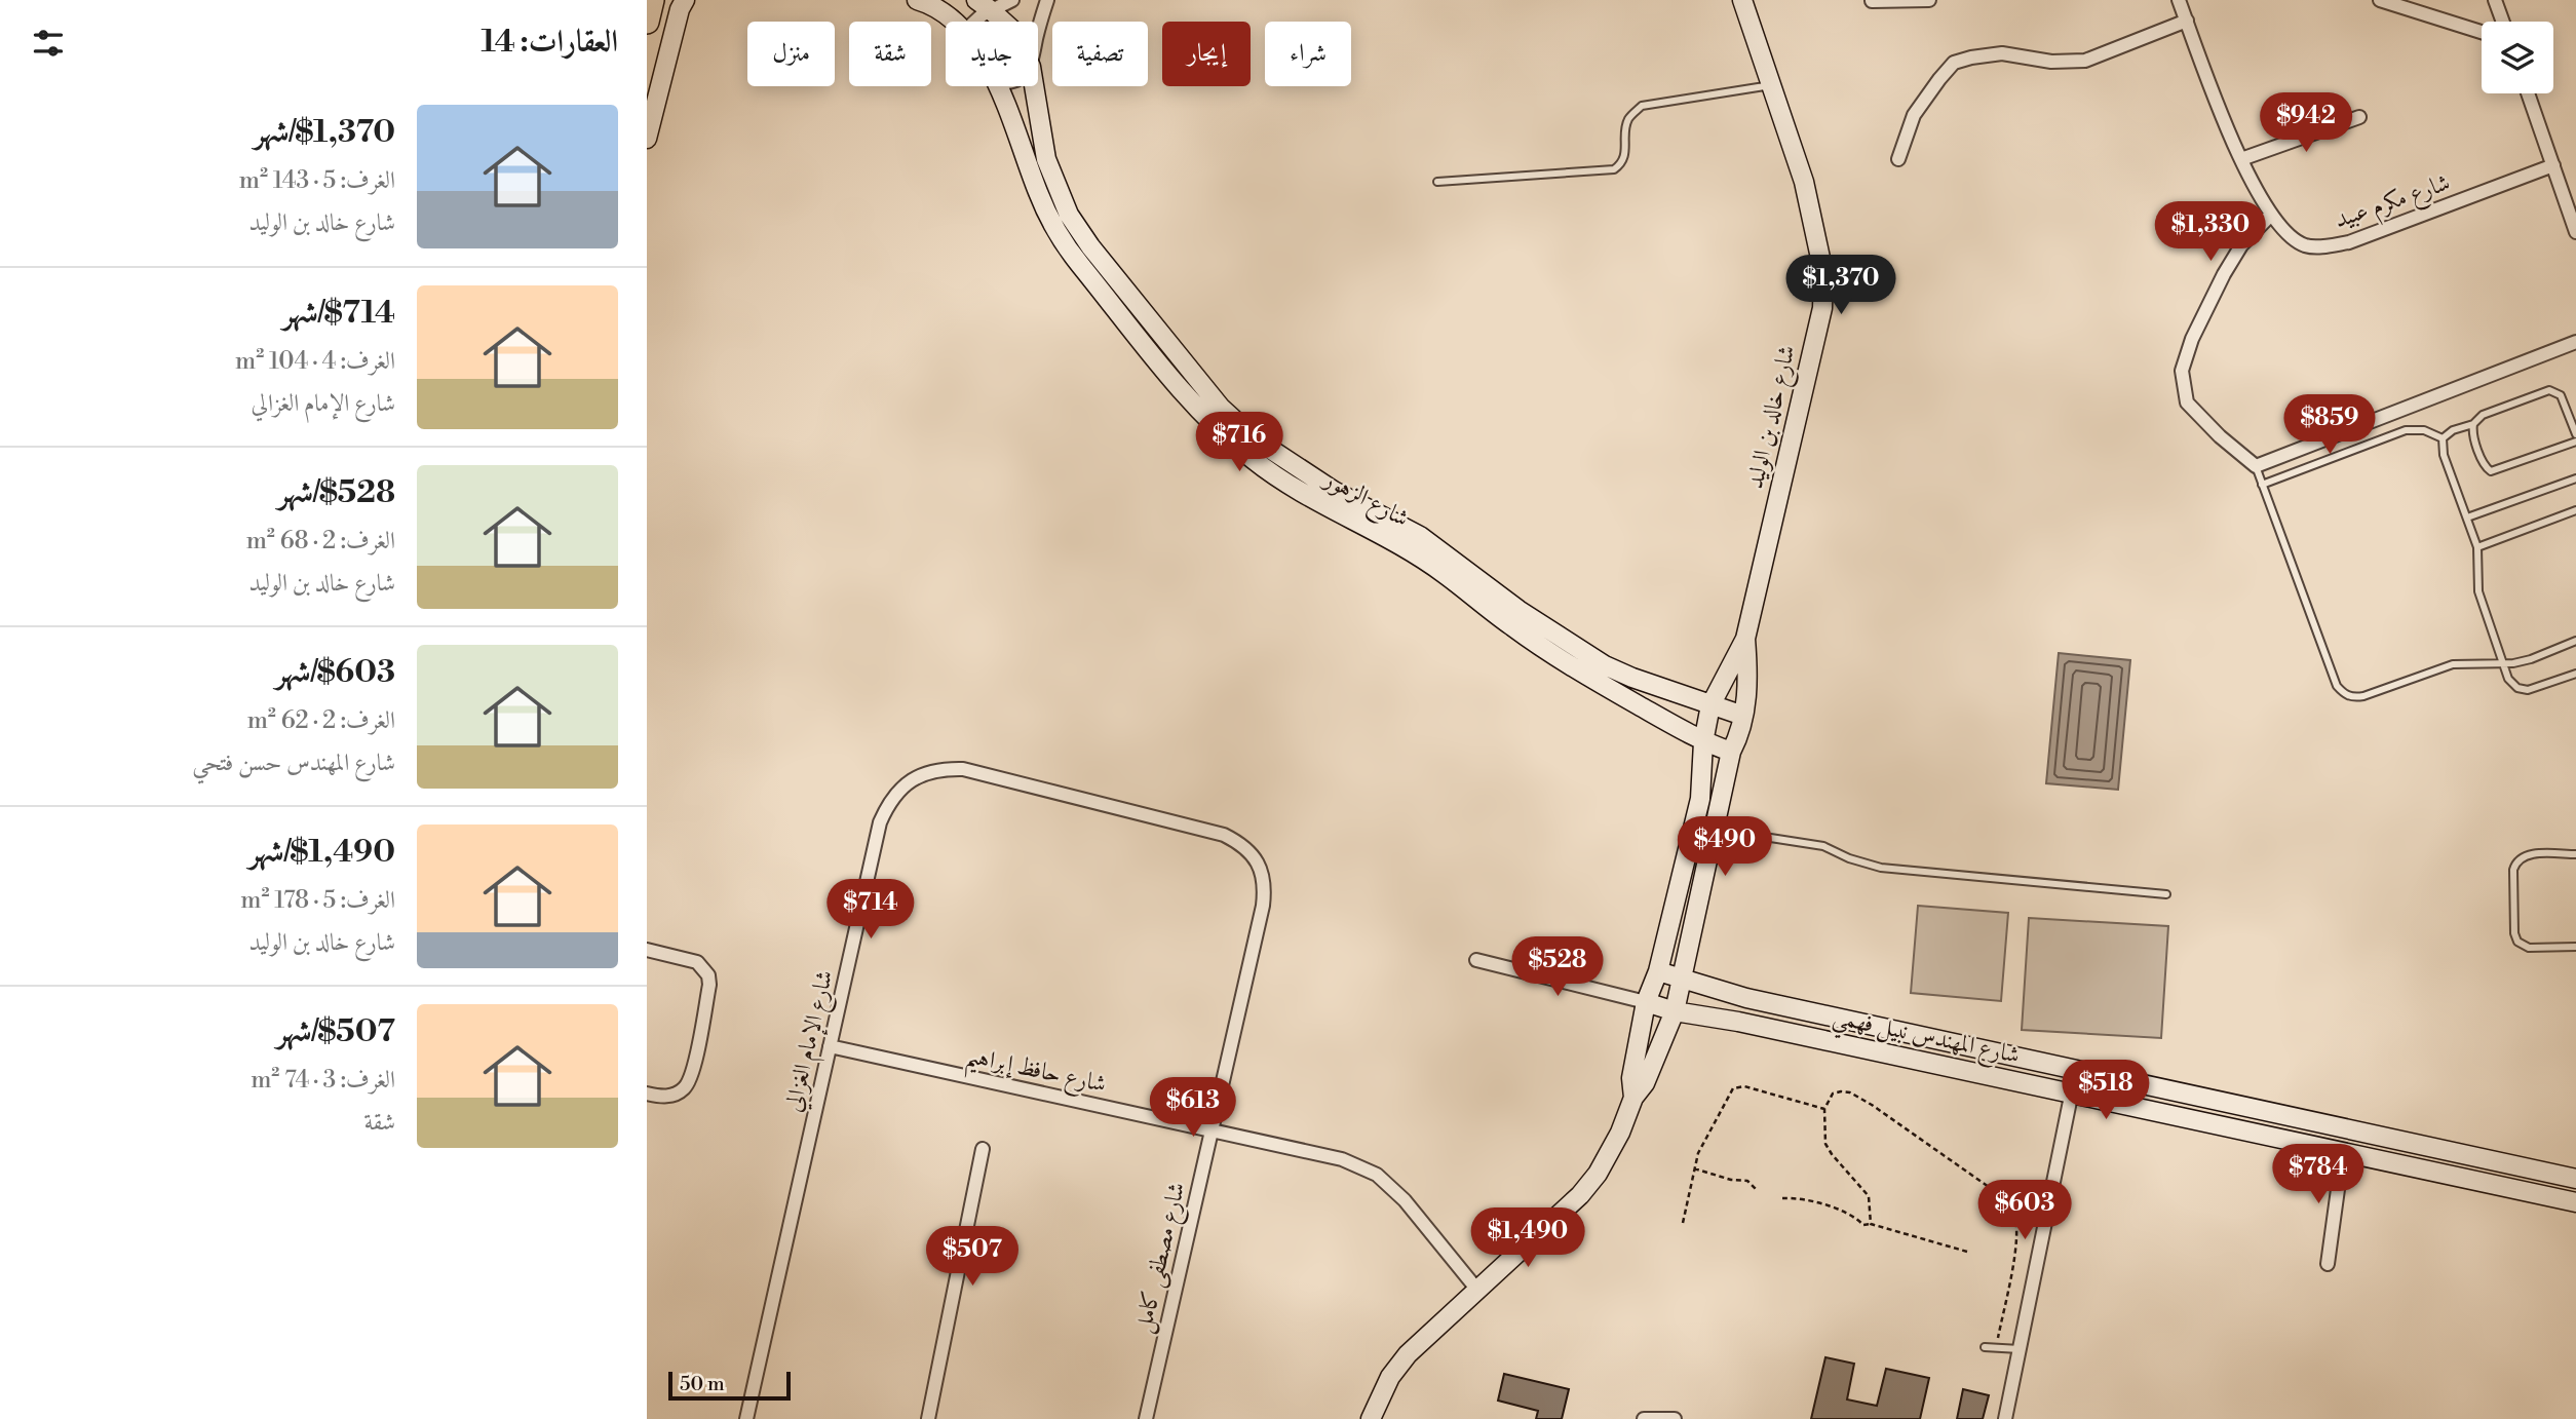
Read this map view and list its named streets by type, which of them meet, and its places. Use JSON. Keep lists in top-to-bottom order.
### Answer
{
  "streets": {
    "street": [
      "شارع مكرم عبيد",
      "شارع خالد بن الوليد",
      "شارع الزهور",
      "شارع المهندس نبيل فهمي",
      "شارع الإمام الغزالي",
      "شارع حافظ إبراهيم",
      "شارع مصطفى كامل"
    ]
  },
  "crossings": [
    ["شارع خالد بن الوليد", "شارع الزهور"],
    ["شارع خالد بن الوليد", "شارع المهندس نبيل فهمي"],
    ["شارع خالد بن الوليد", "شارع حافظ إبراهيم"],
    ["شارع الإمام الغزالي", "شارع حافظ إبراهيم"],
    ["شارع الإمام الغزالي", "شارع مصطفى كامل"],
    ["شارع حافظ إبراهيم", "شارع مصطفى كامل"]
  ],
  "scale_bar": "50 m",
  "page": {
    "heading": "العقارات: 14",
    "chip": [
      "شراء",
      "إيجار",
      "تصفية",
      "جديد",
      "شقة",
      "منزل"
    ],
    "list": [
      {
        "name": "$1,370/شهر",
        "note": "الغرف: 5 · 143 m² · شارع خالد بن الوليد"
      },
      {
        "name": "$714/شهر",
        "note": "الغرف: 4 · 104 m² · شارع الإمام الغزالي"
      },
      {
        "name": "$528/شهر",
        "note": "الغرف: 2 · 68 m² · شارع خالد بن الوليد"
      },
      {
        "name": "$603/شهر",
        "note": "الغرف: 2 · 62 m² · شارع المهندس حسن فتحي"
      },
      {
        "name": "$1,490/شهر",
        "note": "الغرف: 5 · 178 m² · شارع خالد بن الوليد"
      },
      {
        "name": "$507/شهر",
        "note": "الغرف: 3 · 74 m² · شقة"
      }
    ],
    "price": [
      "$942",
      "$1,330",
      "$1,370",
      "$859",
      "$716",
      "$490",
      "$714",
      "$528",
      "$518",
      "$613",
      "$784",
      "$603",
      "$1,490",
      "$507"
    ],
    "scale": "50 m"
  }
}
